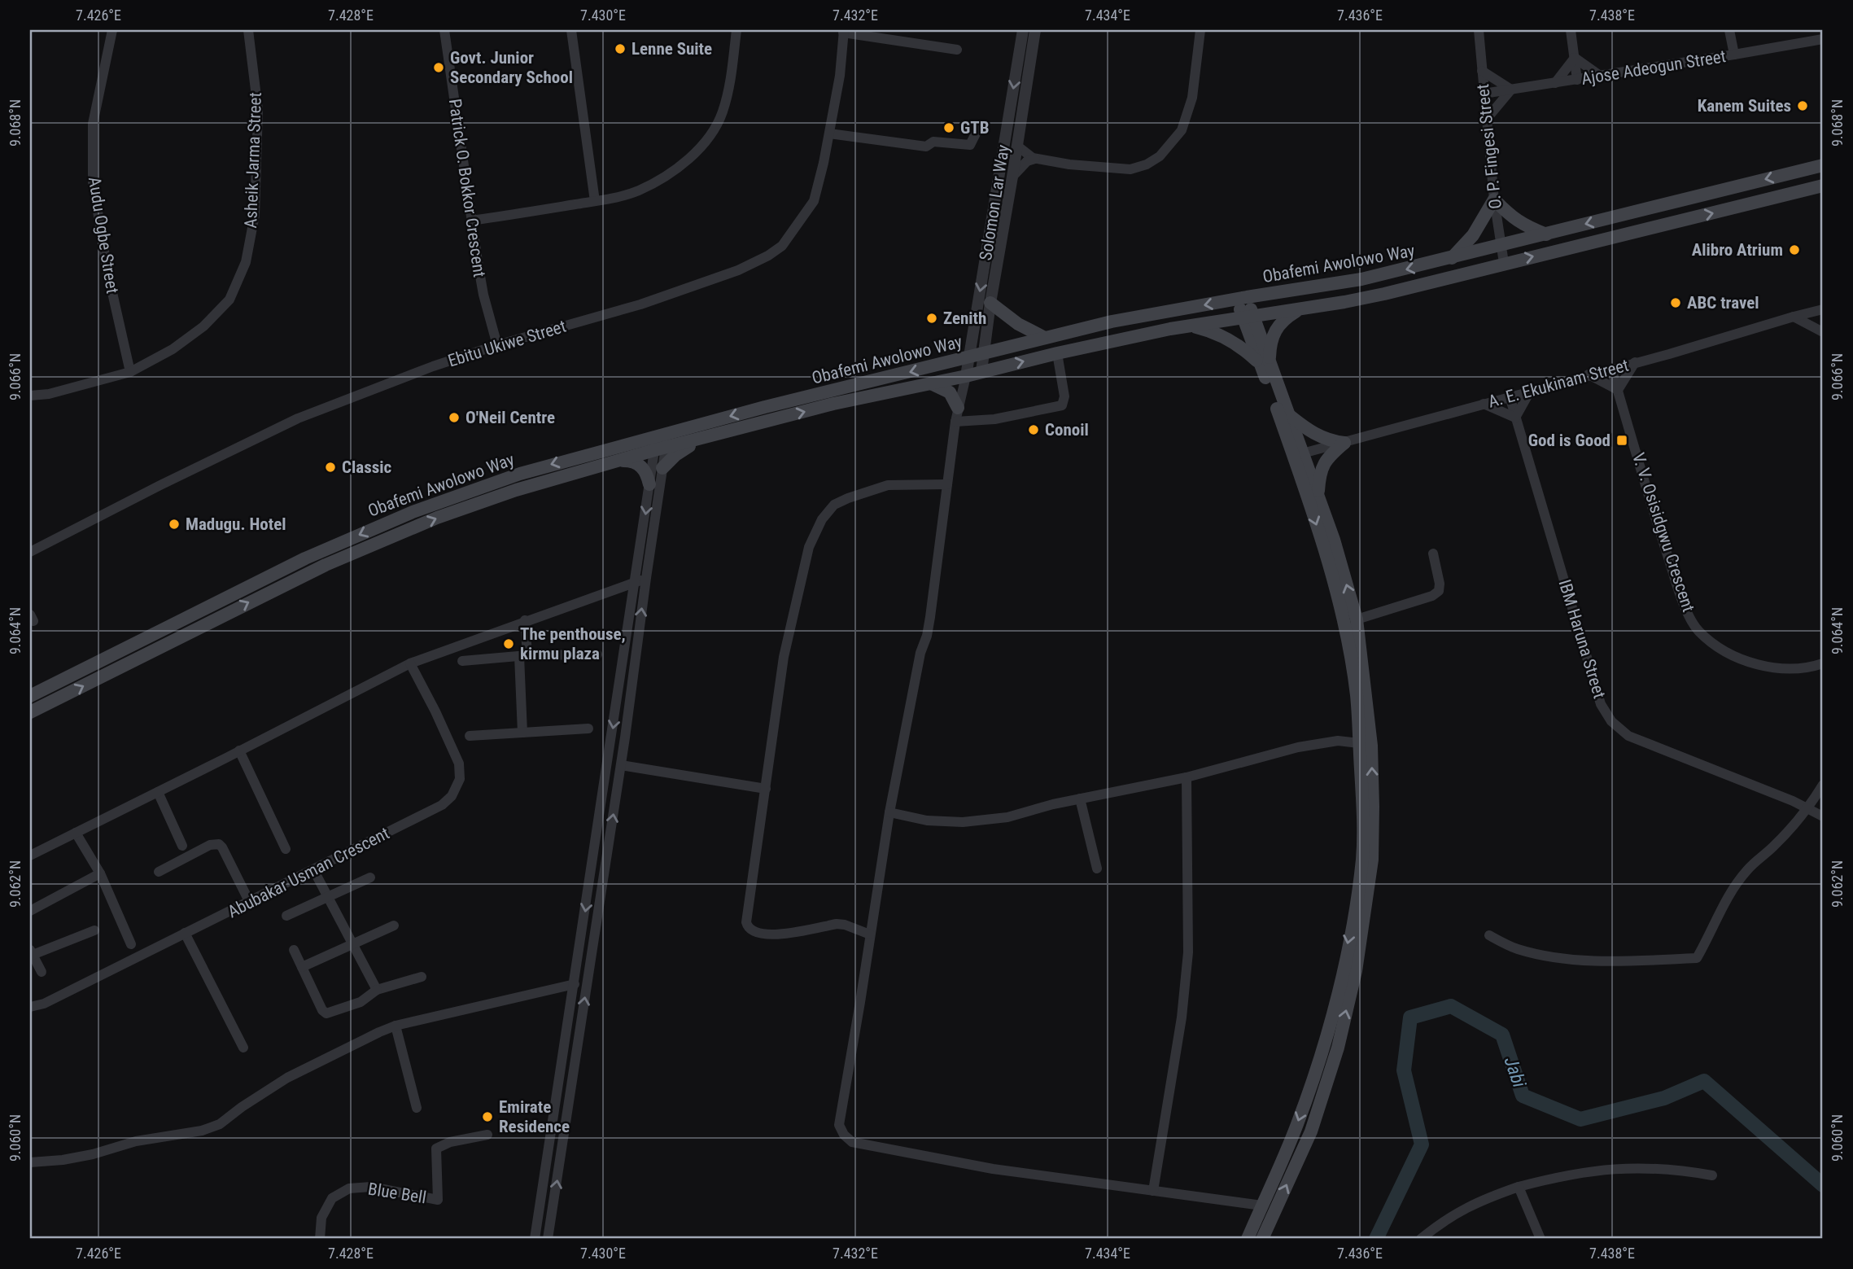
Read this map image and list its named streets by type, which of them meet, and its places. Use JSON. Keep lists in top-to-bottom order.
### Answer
{
  "streets": {
    "main road": ["Obafemi Awolowo Way"],
    "street": [
      "Ajose Adeogun Street",
      "O. P. Fingesi Street",
      "Asheik Jarma Street",
      "Patrick O. Bokkor Crescent",
      "Solomon Lar Way",
      "Audu Ogbe Street",
      "Ebitu Ukiwe Street",
      "A. E. Ekukinam Street",
      "V. V. Osisidgwu Crescent",
      "IBM Haruna Street",
      "Abubakar Usman Crescent",
      "Blue Bell"
    ]
  },
  "crossings": [
    ["Ajose Adeogun Street", "O. P. Fingesi Street"],
    ["O. P. Fingesi Street", "Obafemi Awolowo Way"],
    ["Asheik Jarma Street", "Audu Ogbe Street"],
    ["Patrick O. Bokkor Crescent", "Ebitu Ukiwe Street"],
    ["Solomon Lar Way", "Obafemi Awolowo Way"],
    ["A. E. Ekukinam Street", "V. V. Osisidgwu Crescent"],
    ["A. E. Ekukinam Street", "IBM Haruna Street"]
  ],
  "water": ["Jabi"],
  "places": {
    "other": [
      "Lenne Suite",
      "Govt. Junior Secondary School",
      "Kanem Suites",
      "GTB",
      "Alibro Atrium",
      "ABC travel",
      "Zenith",
      "O'Neil Centre",
      "Conoil",
      "Classic",
      "Madugu. Hotel",
      "The penthouse, kirmu plaza",
      "Emirate Residence"
    ],
    "transit": ["God is Good"]
  },
  "coordinates": [
    "7.426°E",
    "7.428°E",
    "7.430°E",
    "7.432°E",
    "7.434°E",
    "7.436°E",
    "7.438°E",
    "9.068°N",
    "9.066°N",
    "9.064°N",
    "9.062°N",
    "9.060°N"
  ]
}
